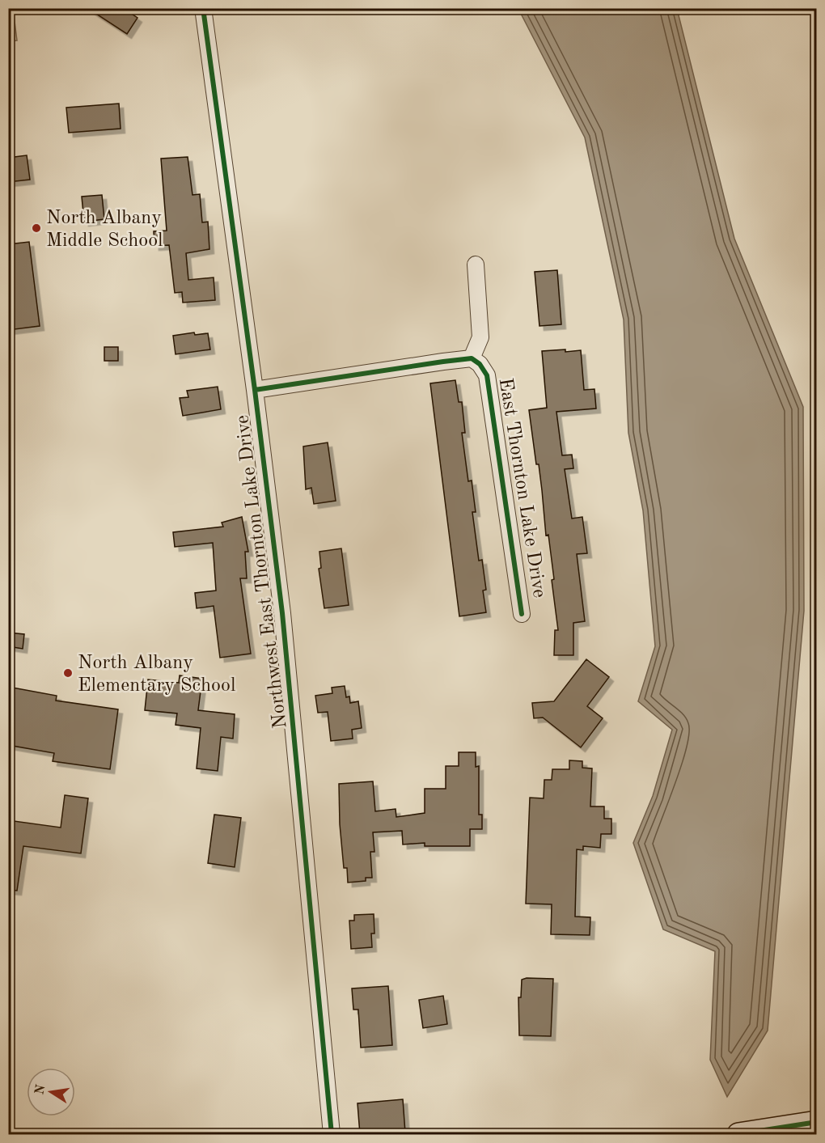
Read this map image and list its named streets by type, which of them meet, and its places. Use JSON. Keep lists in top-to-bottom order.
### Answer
{
  "streets": {
    "street": ["East Thornton Lake Drive", "Northwest East Thornton Lake Drive"]
  },
  "places": ["North Albany Middle School", "North Albany Elementary School"],
  "north": "left"
}
